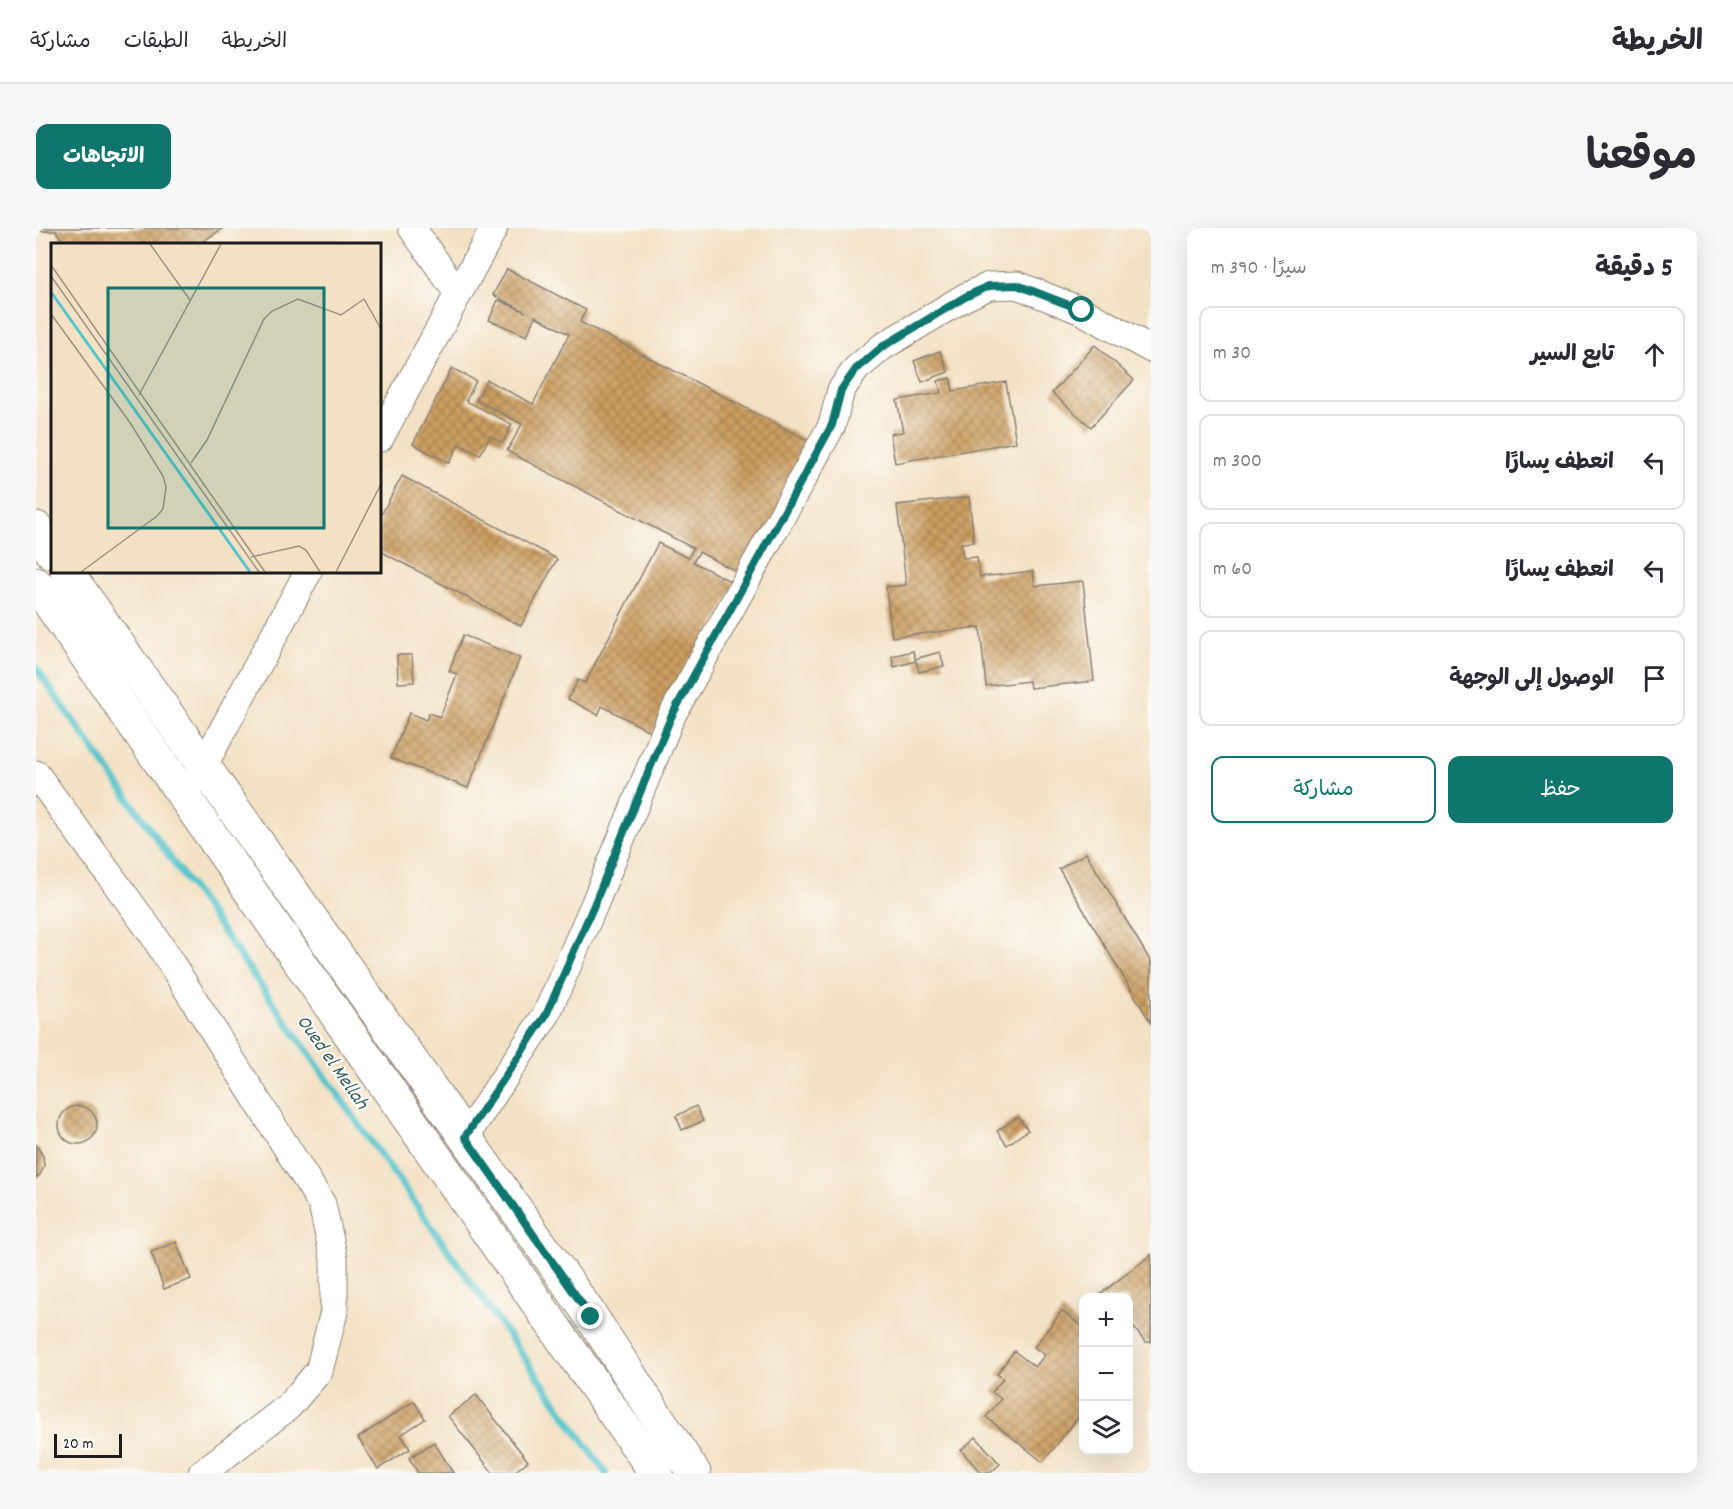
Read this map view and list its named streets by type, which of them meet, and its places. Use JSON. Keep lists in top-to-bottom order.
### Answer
{
  "water": ["Oued el Mellah"],
  "scale_bar": "20 m",
  "page": {
    "header": "الخريطة",
    "nav": ["الخريطة", "الطبقات", "مشاركة"],
    "title": "موقعنا",
    "buttons": [
      "الاتجاهات",
      ["حفظ", "مشاركة"]
    ],
    "heading": ["5 دقيقة", "سيرًا · 390 m"],
    "list": [
      ["تابع السير", "30 m"],
      ["انعطف يسارًا", "300 m"],
      ["انعطف يسارًا", "60 m"],
      "الوصول إلى الوجهة"
    ],
    "map_buttons": ["+", "−"],
    "scale": "20 m"
  }
}
